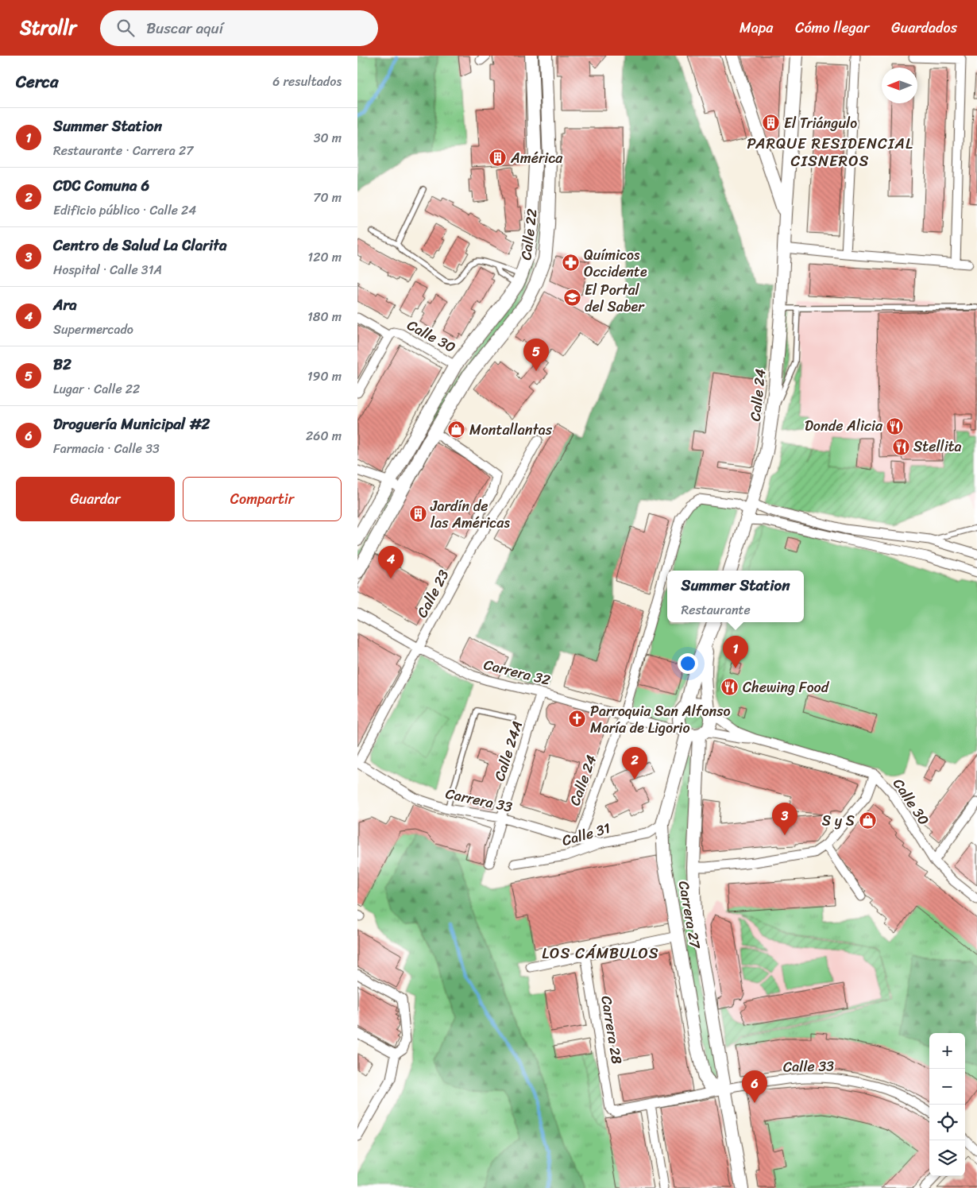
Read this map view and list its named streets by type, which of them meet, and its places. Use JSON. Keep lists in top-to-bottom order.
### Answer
{
  "streets": {
    "street": [
      "Calle 22",
      "Calle 30",
      "Calle 24",
      "Calle 23",
      "Carrera 32",
      "Calle 24A",
      "Carrera 33",
      "Calle 31",
      "Carrera 27",
      "Carrera 28",
      "Calle 33"
    ]
  },
  "crossings": [
    ["Calle 30", "Carrera 32"],
    ["Calle 30", "Carrera 27"],
    ["Calle 24", "Carrera 32"],
    ["Calle 24", "Carrera 33"],
    ["Calle 23", "Carrera 32"],
    ["Calle 23", "Carrera 33"],
    ["Carrera 32", "Calle 24A"],
    ["Carrera 32", "Carrera 27"],
    ["Calle 24A", "Carrera 33"],
    ["Carrera 33", "Calle 31"],
    ["Calle 31", "Carrera 27"],
    ["Carrera 27", "Calle 33"],
    ["Carrera 28", "Calle 33"]
  ],
  "districts": ["PARQUE RESIDENCIAL CISNEROS", "LOS CÁMBULOS"],
  "places": {
    "building": ["El Triángulo", "América", "Jardín de las Américas"],
    "pharmacy": ["Químicos Occidente"],
    "school or university": ["El Portal del Saber"],
    "restaurant": ["Donde Alicia", "Stellita", "Chewing Food"],
    "shop": ["Montallantas", "S y S"],
    "church": ["Parroquia San Alfonso María de Ligorio"]
  },
  "north": "left",
  "page": {
    "header": "Strollr",
    "search": "Buscar aquí",
    "nav": ["Mapa", "Cómo llegar", "Guardados"],
    "heading": ["Cerca", "6 resultados"],
    "list": [
      {
        "mark": "1",
        "name": "Summer Station",
        "note": "Restaurante · Carrera 27",
        "value": "30 m"
      },
      {
        "mark": "2",
        "name": "CDC Comuna 6",
        "note": "Edificio público · Calle 24",
        "value": "70 m"
      },
      {
        "mark": "3",
        "name": "Centro de Salud La Clarita",
        "note": "Hospital · Calle 31A",
        "value": "120 m"
      },
      {
        "mark": "4",
        "name": "Ara",
        "note": "Supermercado",
        "value": "180 m"
      },
      {
        "mark": "5",
        "name": "B2",
        "note": "Lugar · Calle 22",
        "value": "190 m"
      },
      {
        "mark": "6",
        "name": "Droguería Municipal #2",
        "note": "Farmacia · Calle 33",
        "value": "260 m"
      }
    ],
    "pins": [
      "5",
      "4",
      "1",
      "2",
      "3",
      "6"
    ],
    "buttons": ["Guardar", "Compartir"],
    "popup": ["Summer Station", "Restaurante"],
    "map_buttons": ["+", "−"]
  }
}
